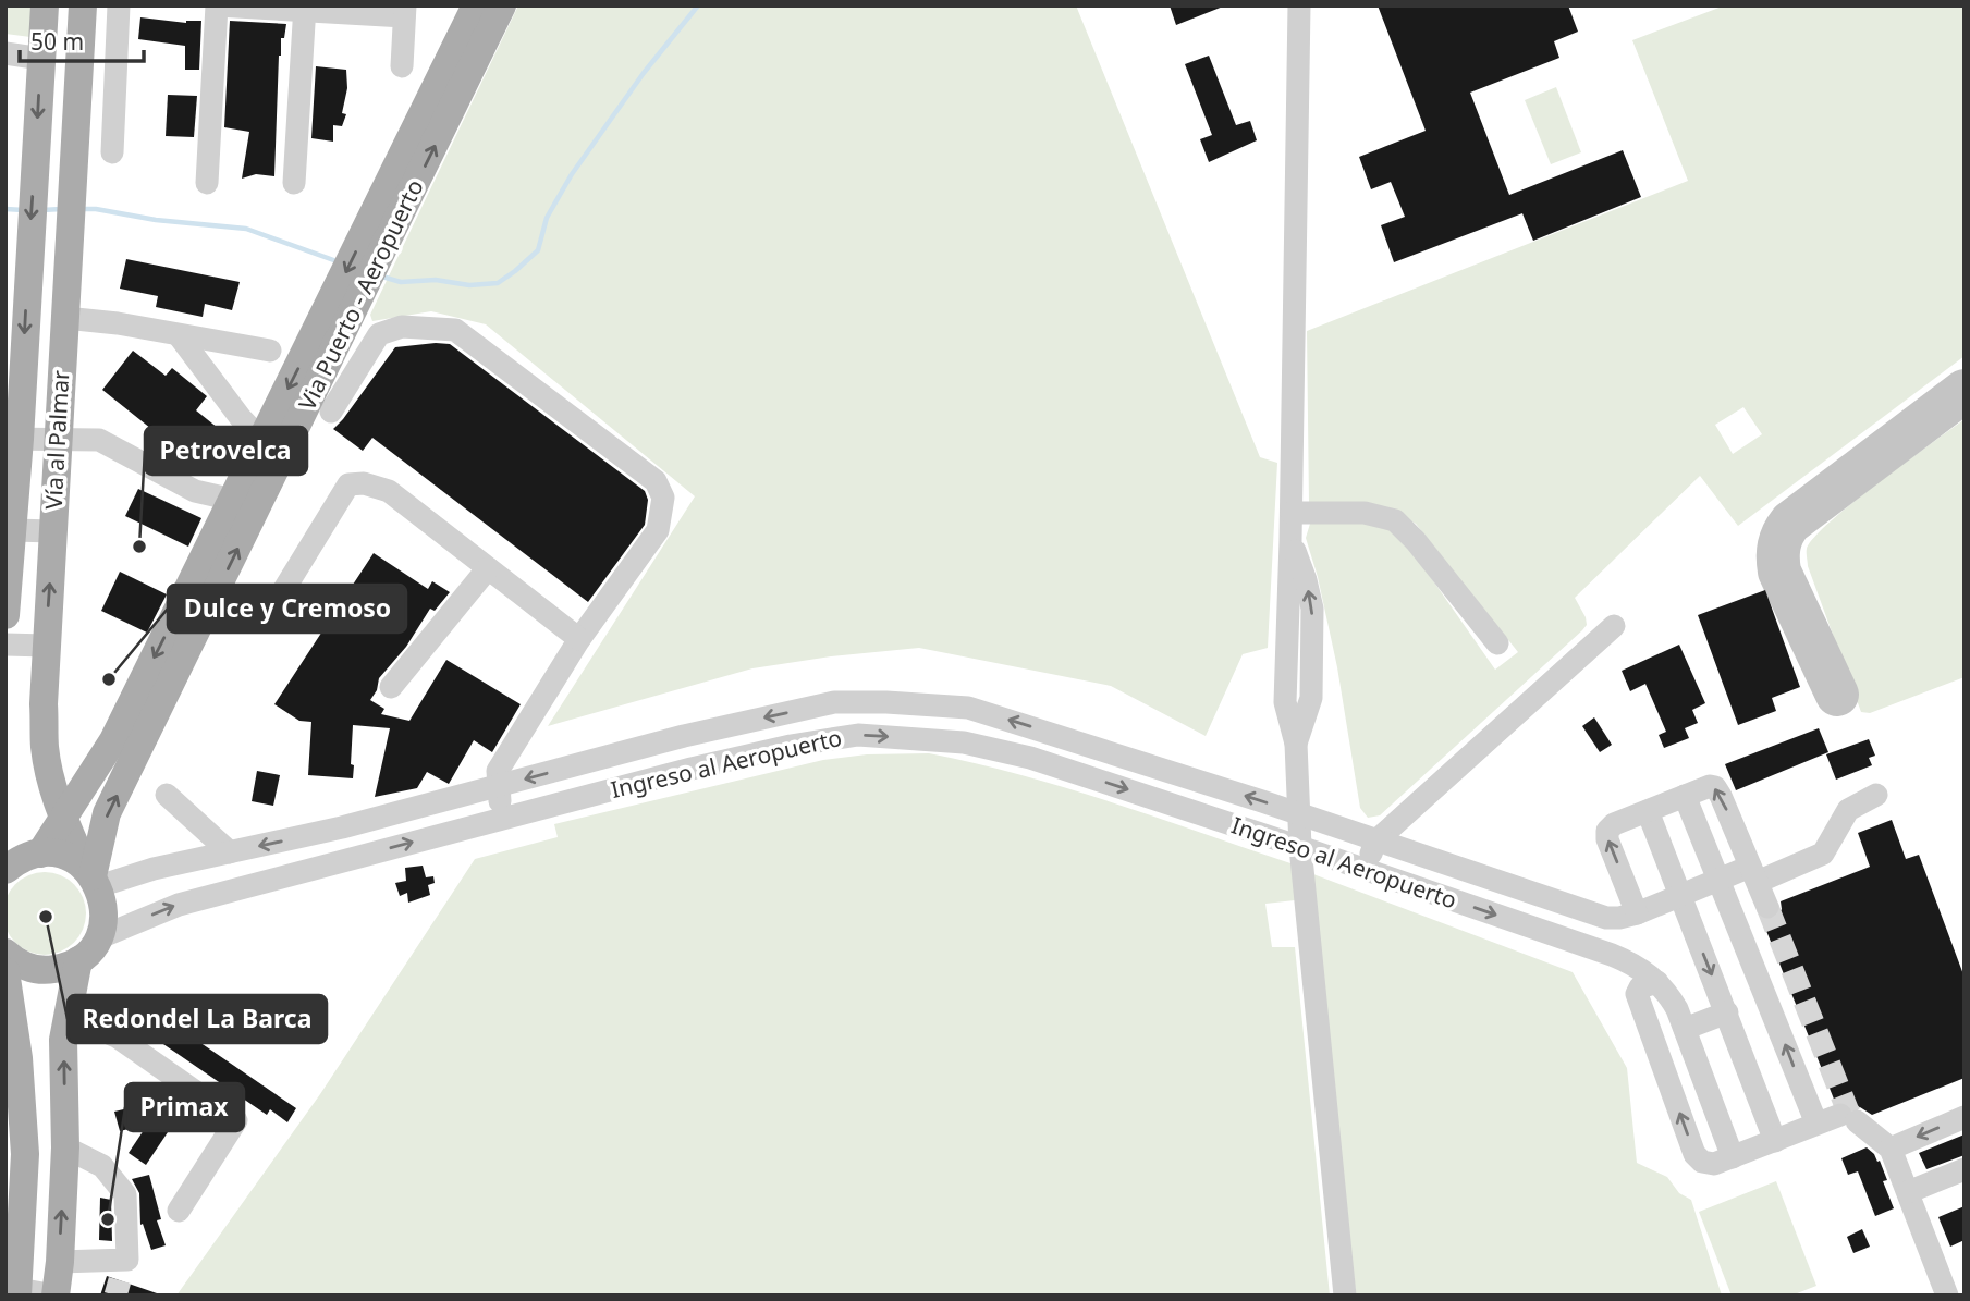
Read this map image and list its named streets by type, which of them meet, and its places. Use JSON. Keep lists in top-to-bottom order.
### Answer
{
  "streets": {
    "main road": ["Via Puerto - Aeropuerto", "Vía al Palmar"],
    "street": ["Ingreso al Aeropuerto"]
  },
  "crossings": [
    ["Via Puerto - Aeropuerto", "Vía al Palmar"],
    ["Via Puerto - Aeropuerto", "Ingreso al Aeropuerto"],
    ["Vía al Palmar", "Ingreso al Aeropuerto"]
  ],
  "places": [
    "Petrovelca",
    "Dulce y Cremoso",
    "Redondel La Barca",
    "Primax"
  ],
  "scale_bar": "50 m"
}
